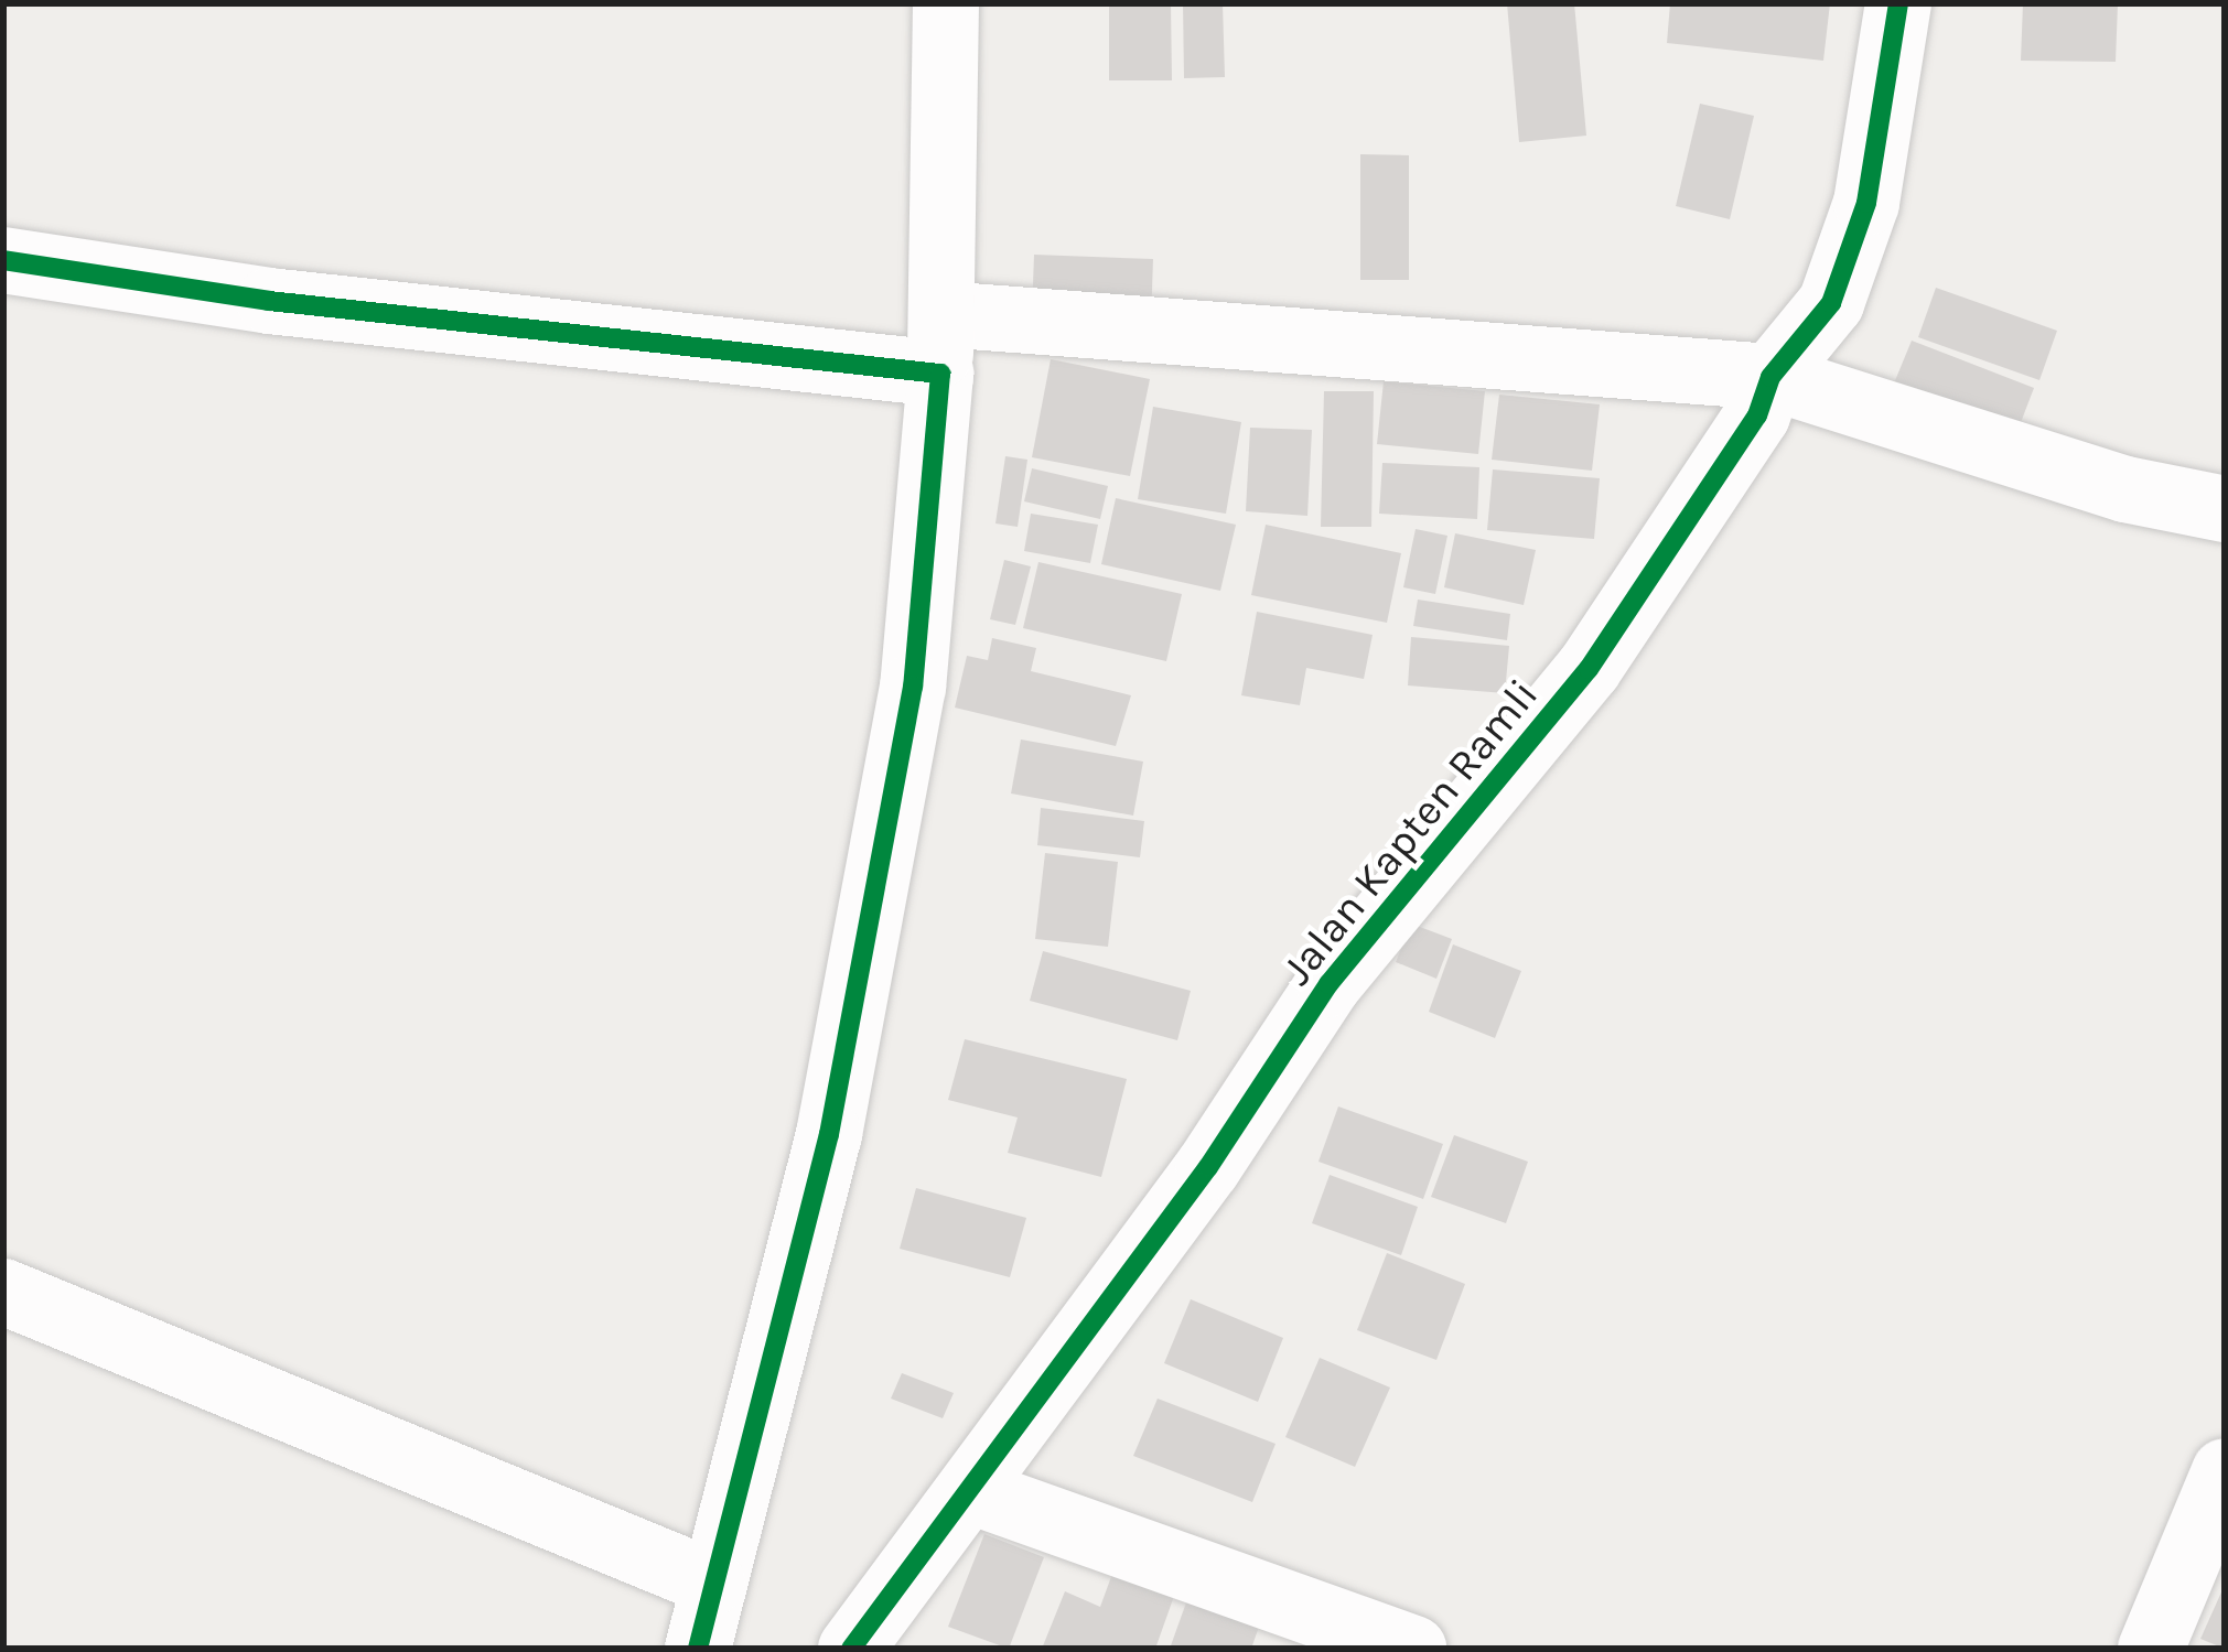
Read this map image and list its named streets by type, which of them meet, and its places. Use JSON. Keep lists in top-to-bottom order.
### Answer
{
  "streets": {
    "street": ["Jalan Kapten Ramli"]
  }
}
